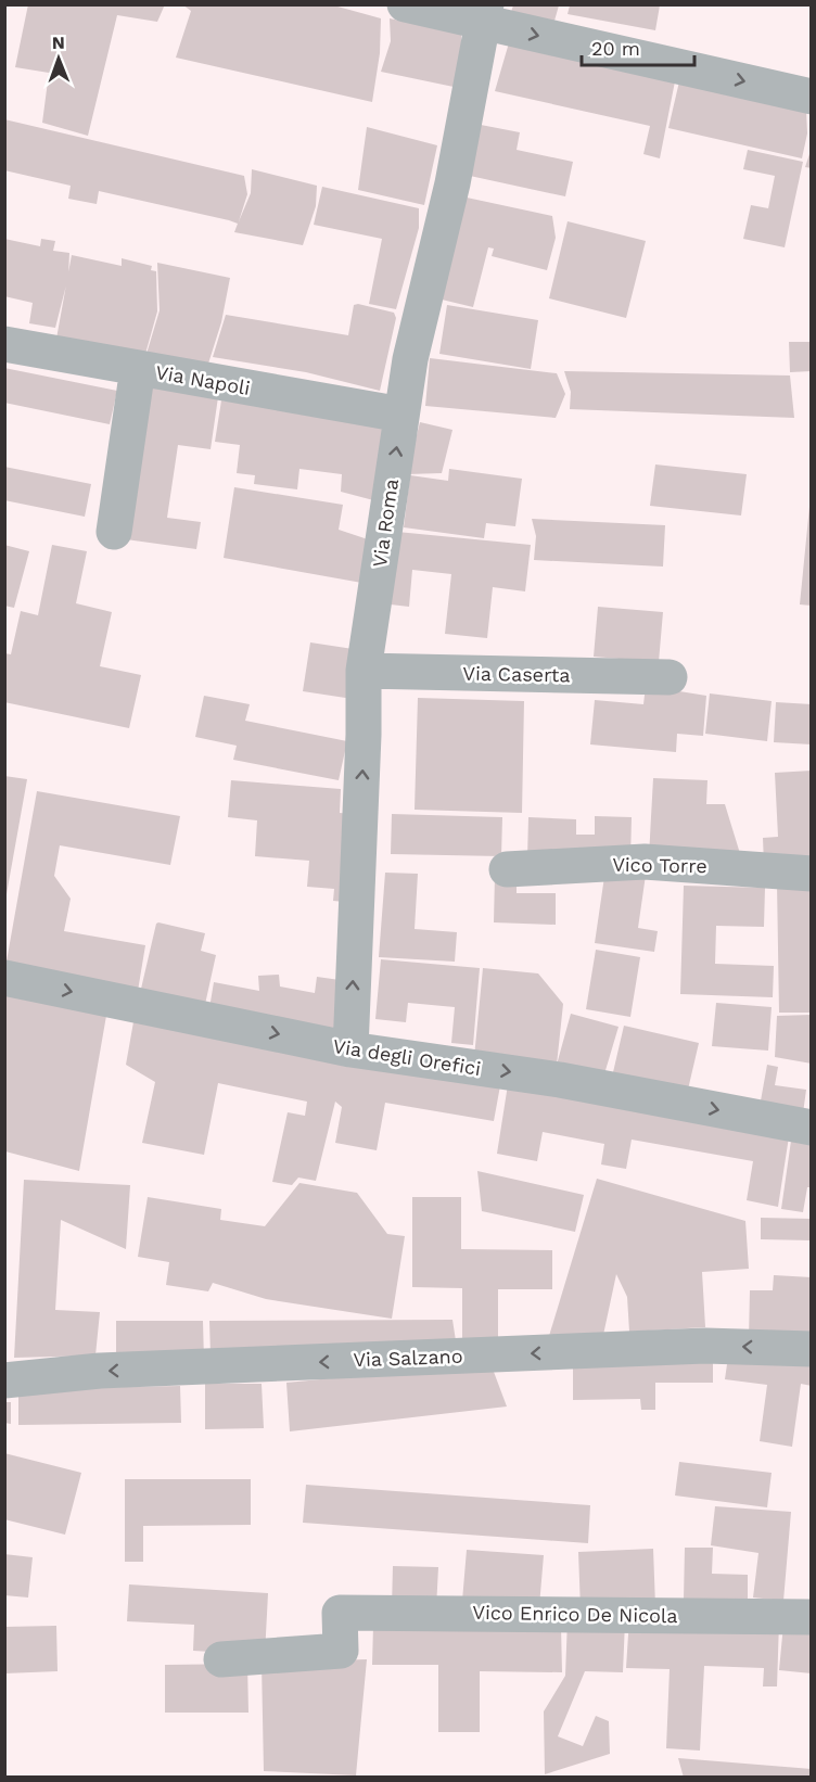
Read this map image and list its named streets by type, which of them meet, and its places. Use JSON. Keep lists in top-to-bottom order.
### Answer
{
  "streets": {
    "street": [
      "Via Napoli",
      "Via Roma",
      "Via Caserta",
      "Vico Torre",
      "Via degli Orefici",
      "Via Salzano",
      "Vico Enrico De Nicola"
    ]
  },
  "crossings": [
    ["Via Napoli", "Via Roma"],
    ["Via Roma", "Via Caserta"],
    ["Via Roma", "Via degli Orefici"]
  ],
  "one_way": ["Via Roma", "Via degli Orefici", "Via Salzano"],
  "scale_bar": "20 m",
  "north": "top"
}
